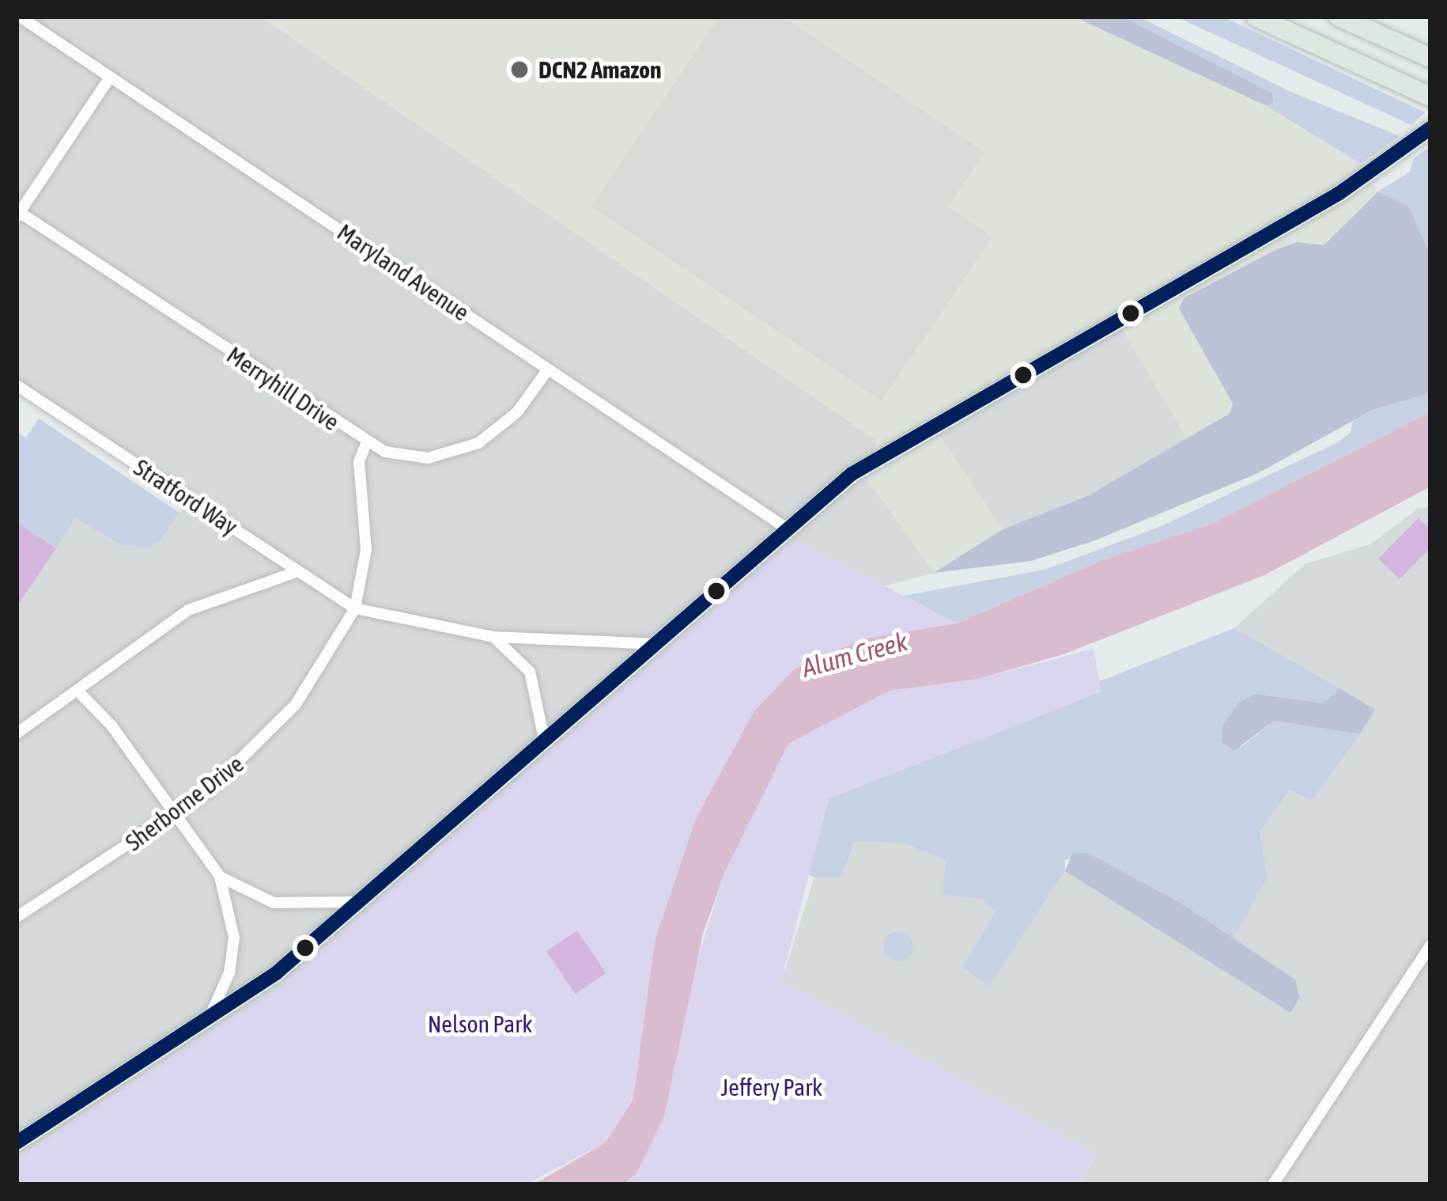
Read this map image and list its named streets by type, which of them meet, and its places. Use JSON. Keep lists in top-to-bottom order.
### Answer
{
  "streets": {
    "street": [
      "Maryland Avenue",
      "Merryhill Drive",
      "Stratford Way",
      "Sherborne Drive"
    ]
  },
  "crossings": [
    ["Maryland Avenue", "Merryhill Drive"],
    ["Merryhill Drive", "Sherborne Drive"],
    ["Stratford Way", "Sherborne Drive"]
  ],
  "water": ["Alum Creek"],
  "parks": ["Nelson Park", "Jeffery Park"],
  "places": ["DCN2 Amazon"]
}
